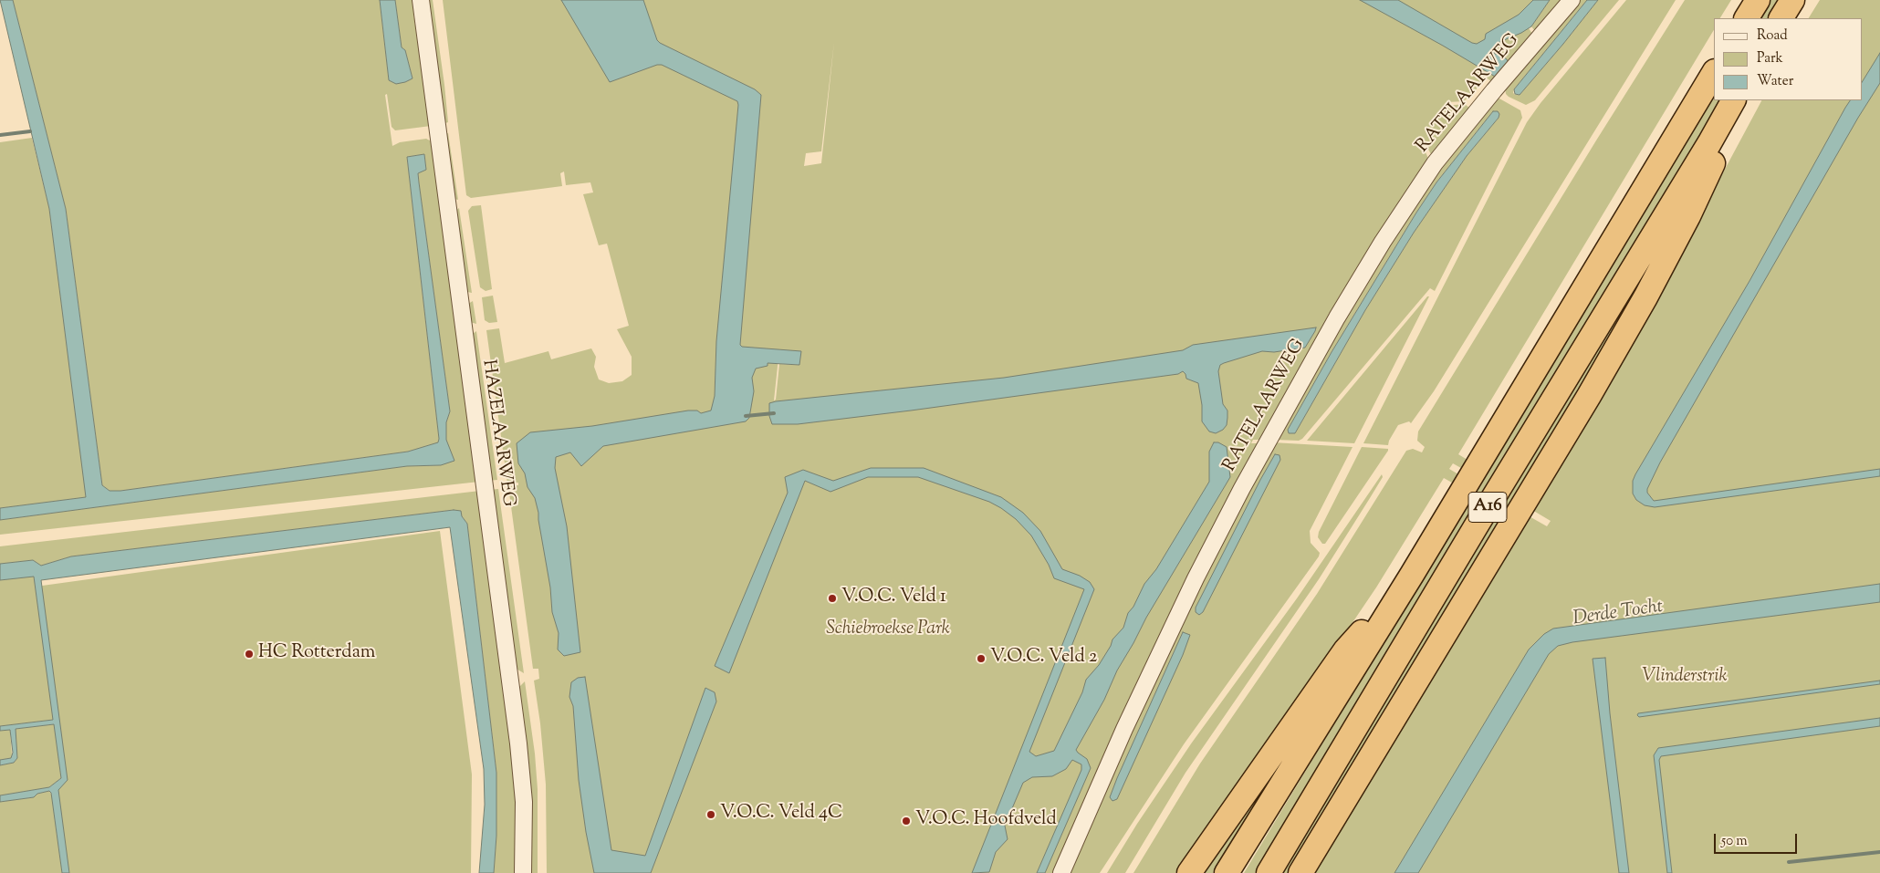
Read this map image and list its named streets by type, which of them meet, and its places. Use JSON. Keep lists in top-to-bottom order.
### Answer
{
  "streets": {
    "highway": ["A16"],
    "street": ["RATELAARWEG", "HAZELAARWEG"]
  },
  "water": ["Derde Tocht"],
  "parks": ["Schiebroekse Park", "Vlinderstrik"],
  "places": [
    "V.O.C. Veld 1",
    "HC Rotterdam",
    "V.O.C. Veld 2",
    "V.O.C. Veld 4C",
    "V.O.C. Hoofdveld"
  ],
  "legend": ["Road", "Park", "Water"],
  "scale_bar": "50 m"
}
